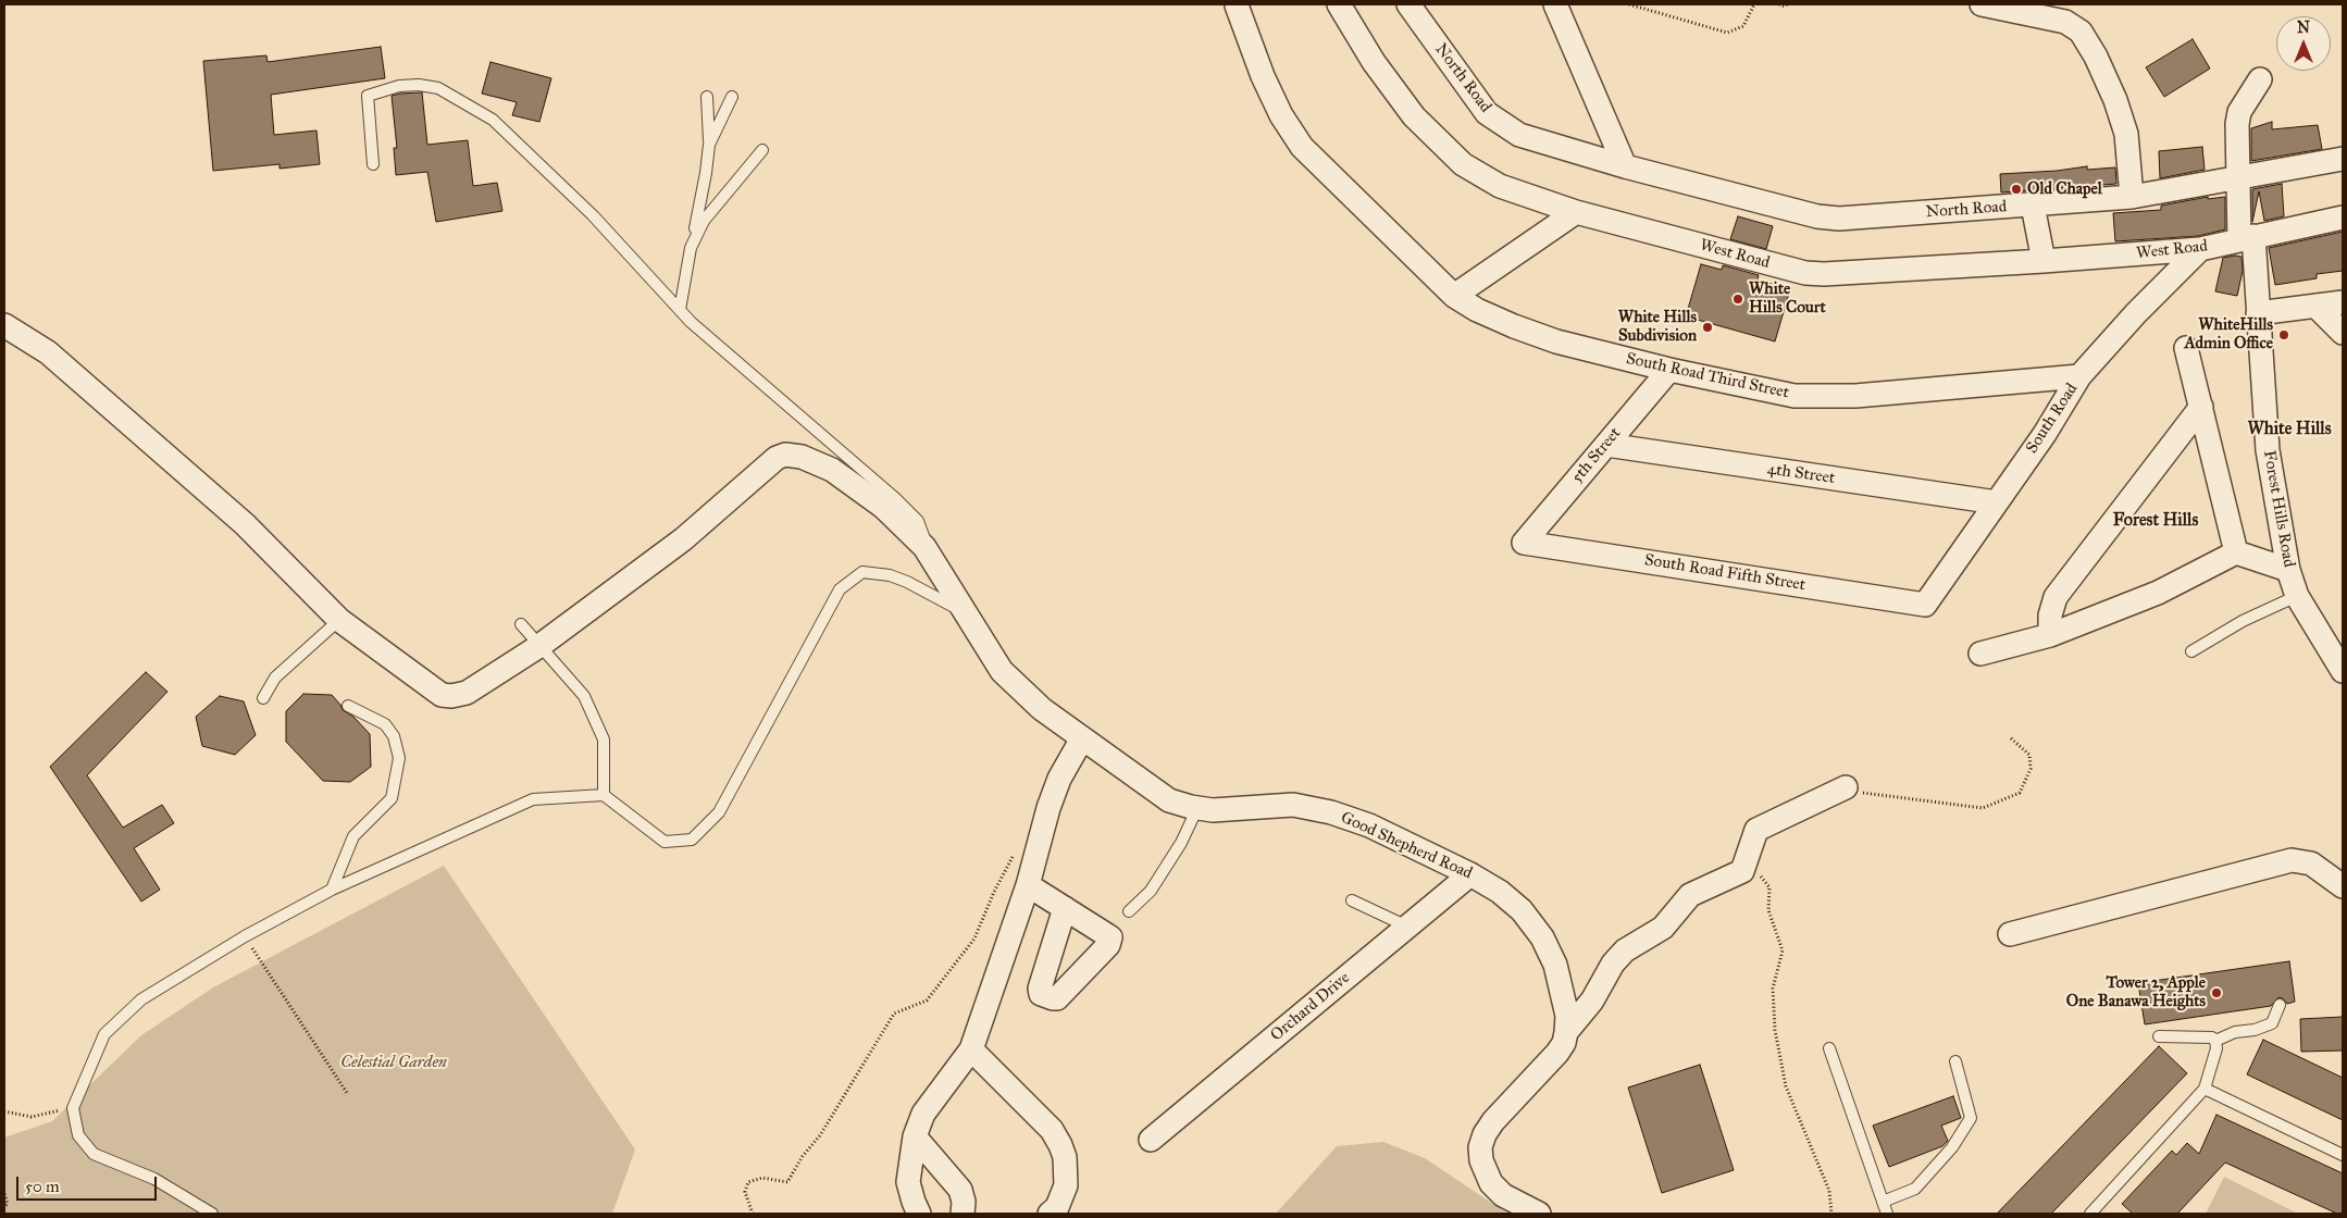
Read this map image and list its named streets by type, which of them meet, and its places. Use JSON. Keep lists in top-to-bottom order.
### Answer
{
  "streets": {
    "street": [
      "North Road",
      "West Road",
      "South Road Third Street",
      "South Road",
      "5th Street",
      "4th Street",
      "Forest Hills Road",
      "South Road Fifth Street",
      "Good Shepherd Road",
      "Orchard Drive"
    ]
  },
  "crossings": [
    ["North Road", "Forest Hills Road"],
    ["West Road", "South Road"],
    ["West Road", "Forest Hills Road"],
    ["South Road Third Street", "South Road"],
    ["South Road Third Street", "5th Street"],
    ["South Road", "4th Street"],
    ["South Road", "South Road Fifth Street"],
    ["5th Street", "4th Street"],
    ["5th Street", "South Road Fifth Street"],
    ["Good Shepherd Road", "Orchard Drive"]
  ],
  "districts": ["White Hills", "Forest Hills"],
  "parks": ["Celestial Garden"],
  "places": [
    "Old Chapel",
    "White Hills Court",
    "White Hills Subdivision",
    "WhiteHills Admin Office",
    "Tower 2, Apple One Banawa Heights"
  ],
  "scale_bar": "50 m",
  "north": "top"
}
